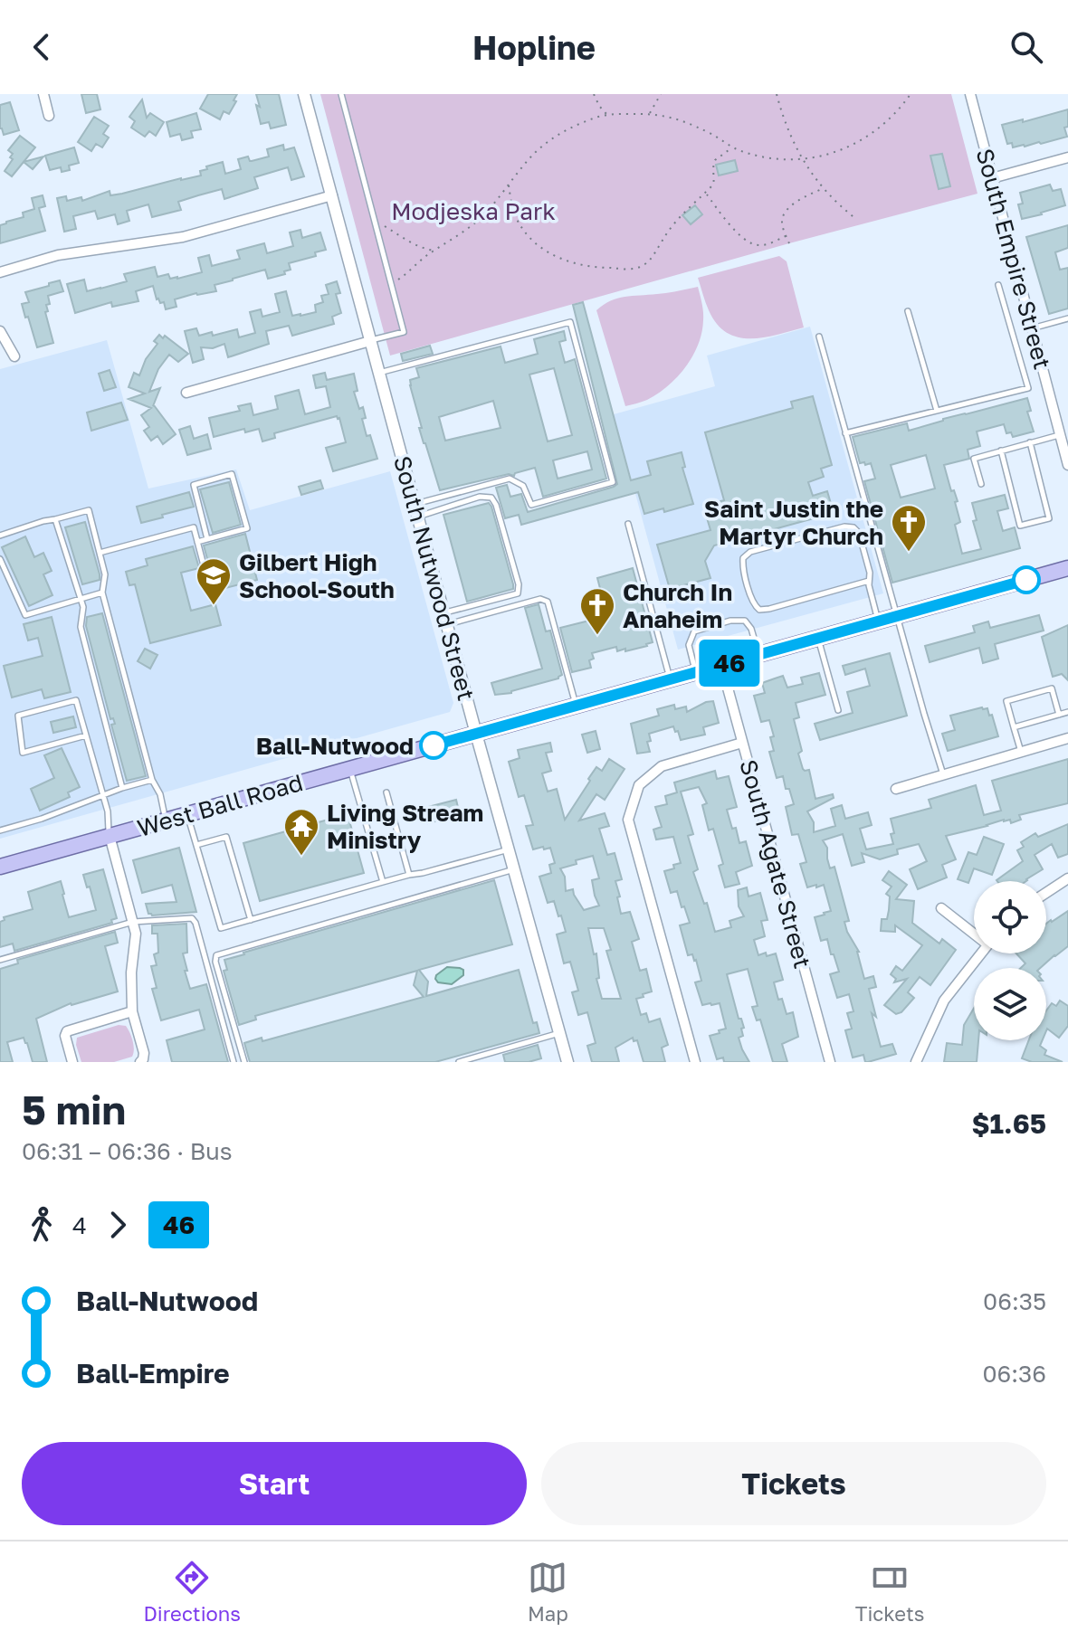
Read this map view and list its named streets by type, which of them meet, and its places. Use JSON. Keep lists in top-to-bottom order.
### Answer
{
  "streets": {
    "main road": ["West Ball Road"],
    "street": ["South Empire Street", "South Nutwood Street", "South Agate Street"]
  },
  "crossings": [
    ["South Nutwood Street", "West Ball Road"],
    ["West Ball Road", "South Agate Street"]
  ],
  "parks": ["Modjeska Park"],
  "places": {
    "church": ["Saint Justin the Martyr Church", "Church In Anaheim"],
    "school or university": ["Gilbert High School-South"],
    "other": ["Ball-Nutwood"],
    "temple": ["Living Stream Ministry"]
  },
  "lines": ["bus line 46"],
  "page": {
    "header": "Hopline",
    "on_map": "46",
    "heading": ["5 min", "06:31 – 06:36 · Bus", "$1.65"],
    "legs": ["4", "46"],
    "list": [
      {
        "name": "Ball-Nutwood",
        "value": "06:35"
      },
      {
        "name": "Ball-Empire",
        "value": "06:36"
      }
    ],
    "buttons": ["Start", "Tickets"],
    "tabs": ["Directions", "Map", "Tickets"]
  }
}
